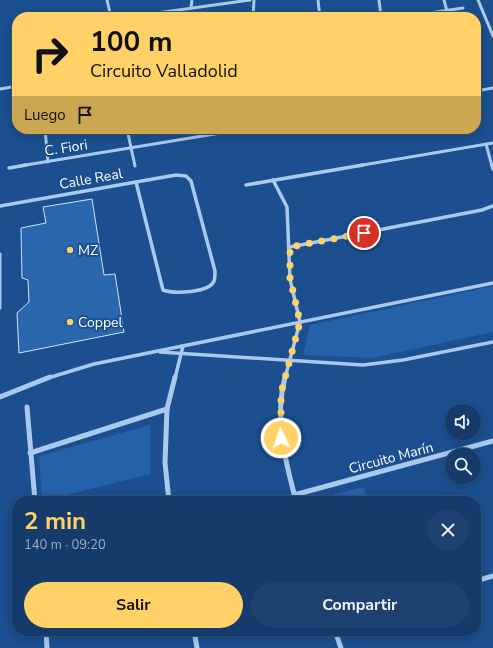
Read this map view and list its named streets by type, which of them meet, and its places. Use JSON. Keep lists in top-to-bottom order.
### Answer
{
  "streets": {
    "street": ["C. Fiori", "Calle Real", "Circuito Marín"]
  },
  "places": ["MZ", "Coppel"],
  "page": {
    "turn": ["100 m", "Circuito Valladolid"],
    "then": "Luego",
    "heading": ["2 min", "140 m · 09:20"],
    "buttons": ["Salir", "Compartir"]
  }
}
